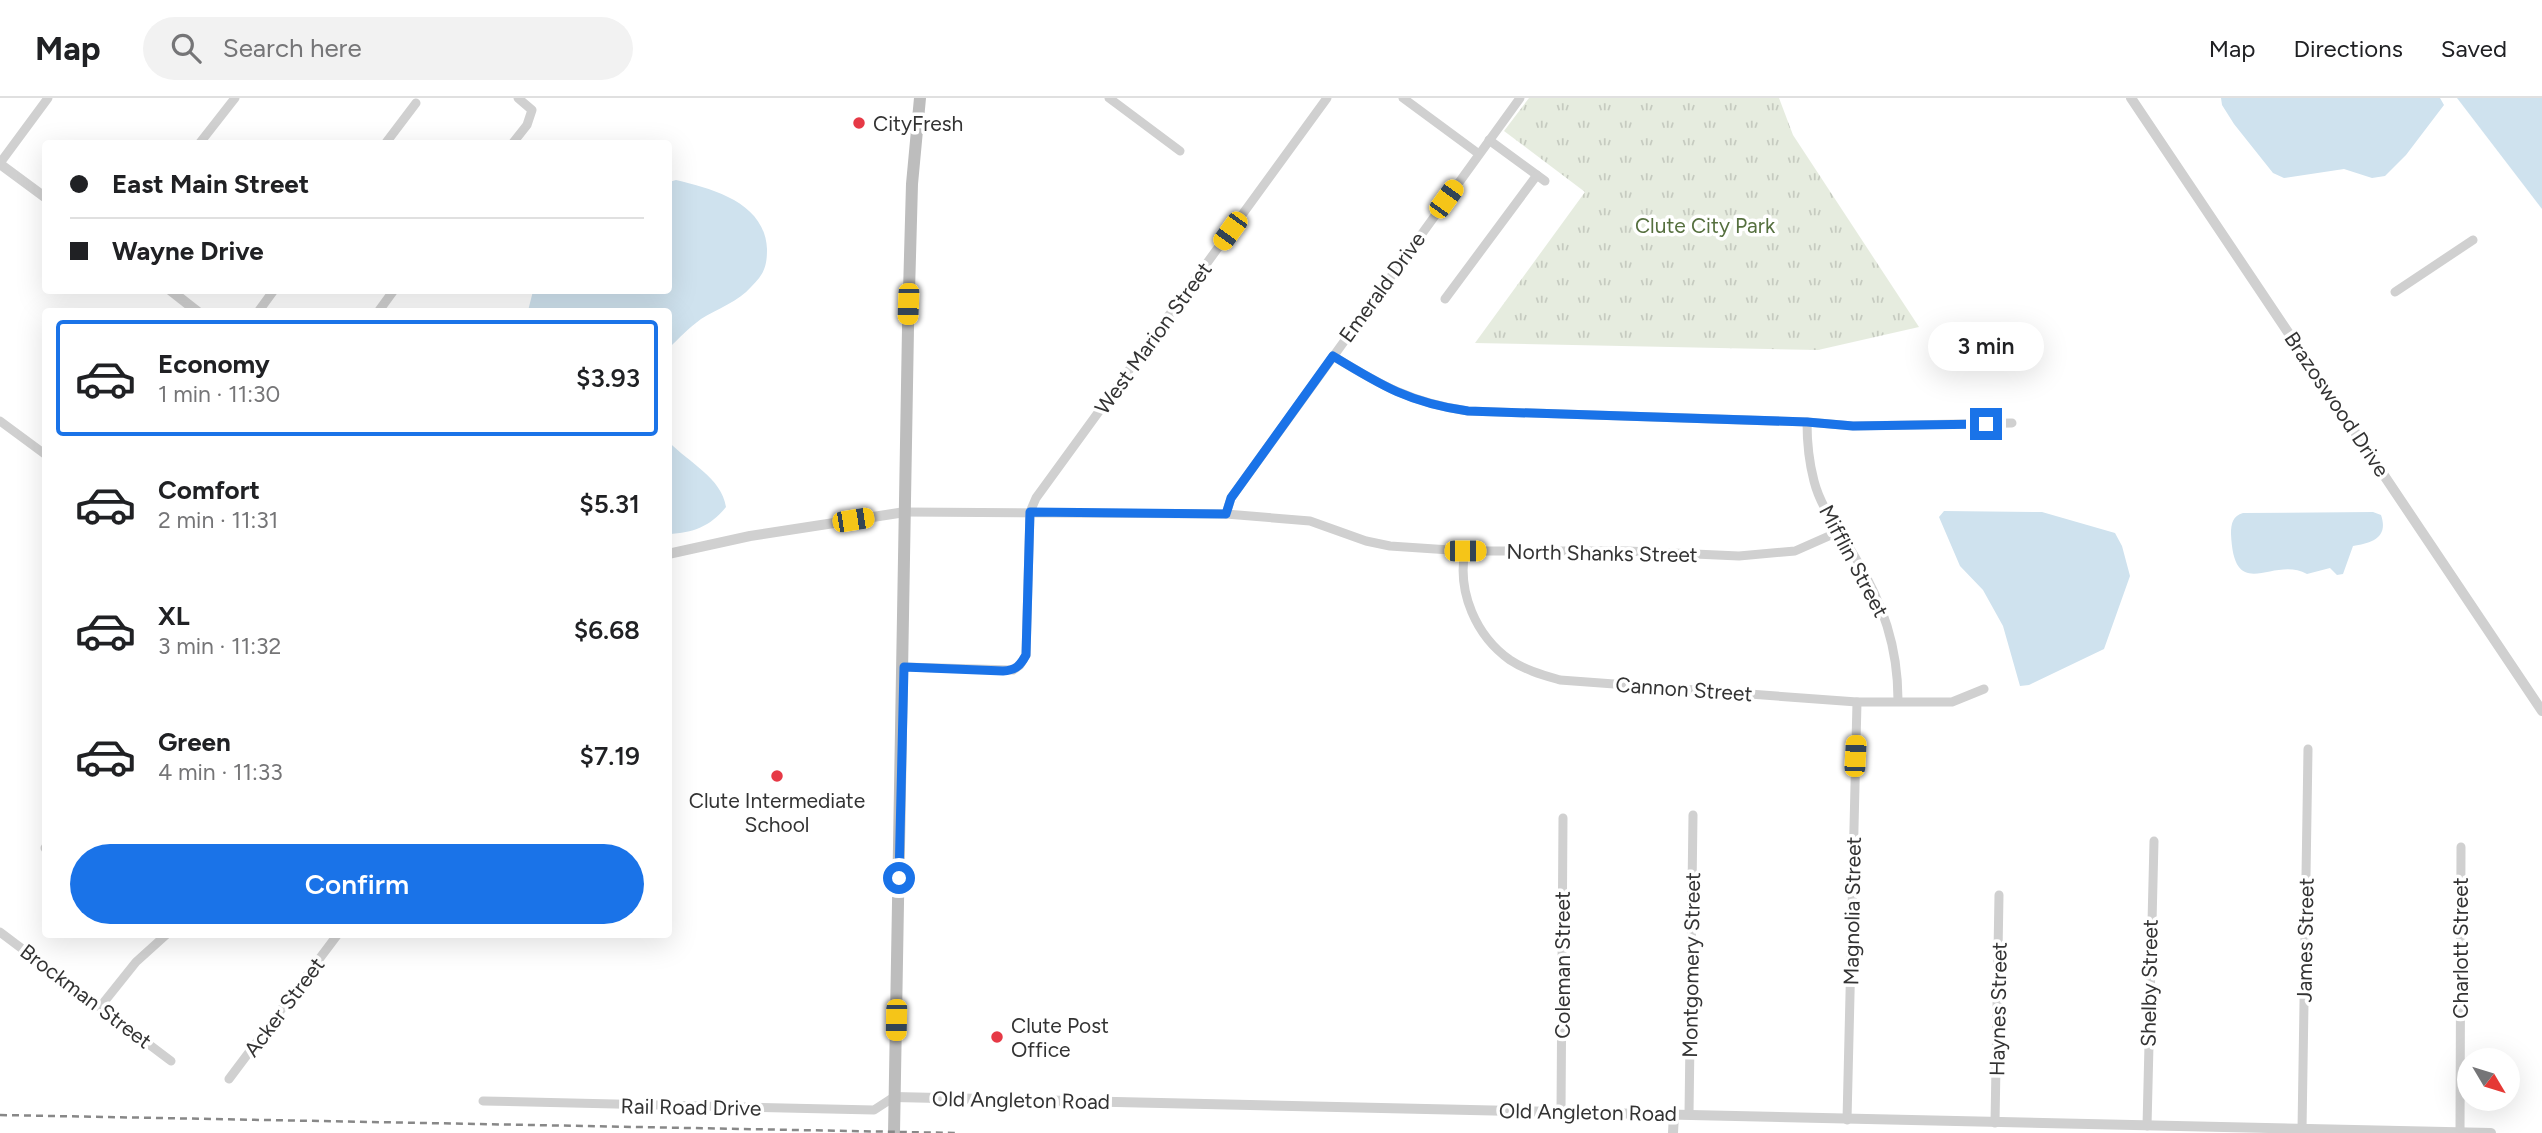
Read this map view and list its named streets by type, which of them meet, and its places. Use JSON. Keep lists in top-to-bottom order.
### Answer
{
  "streets": {
    "street": [
      "Emerald Drive",
      "West Marion Street",
      "Brazoswood Drive",
      "North Shanks Street",
      "Mifflin Street",
      "Cannon Street",
      "Magnolia Street",
      "James Street",
      "Charlott Street",
      "Coleman Street",
      "Montgomery Street",
      "Shelby Street",
      "Brockman Street",
      "Acker Street",
      "Haynes Street",
      "Old Angleton Road",
      "Rail Road Drive"
    ]
  },
  "crossings": [
    ["Emerald Drive", "North Shanks Street"],
    ["West Marion Street", "North Shanks Street"],
    ["North Shanks Street", "Mifflin Street"],
    ["North Shanks Street", "Cannon Street"],
    ["Mifflin Street", "Cannon Street"],
    ["Cannon Street", "Magnolia Street"],
    ["Magnolia Street", "Old Angleton Road"],
    ["James Street", "Old Angleton Road"],
    ["Charlott Street", "Old Angleton Road"],
    ["Coleman Street", "Old Angleton Road"],
    ["Montgomery Street", "Old Angleton Road"],
    ["Shelby Street", "Old Angleton Road"],
    ["Haynes Street", "Old Angleton Road"],
    ["Old Angleton Road", "Rail Road Drive"]
  ],
  "parks": ["Clute City Park"],
  "places": ["CityFresh", "Clute Intermediate School", "Clute Post Office"],
  "north": "bottom right",
  "page": {
    "header": "Map",
    "search": "Search here",
    "nav": ["Map", "Directions", "Saved"],
    "banner": ["East Main Street", "Wayne Drive"],
    "list": [
      {
        "name": "Economy",
        "note": "1 min · 11:30",
        "value": "$3.93"
      },
      {
        "name": "Comfort",
        "note": "2 min · 11:31",
        "value": "$5.31"
      },
      {
        "name": "XL",
        "note": "3 min · 11:32",
        "value": "$6.68"
      },
      {
        "name": "Green",
        "note": "4 min · 11:33",
        "value": "$7.19"
      }
    ],
    "bubble": "3 min",
    "buttons": "Confirm"
  }
}
